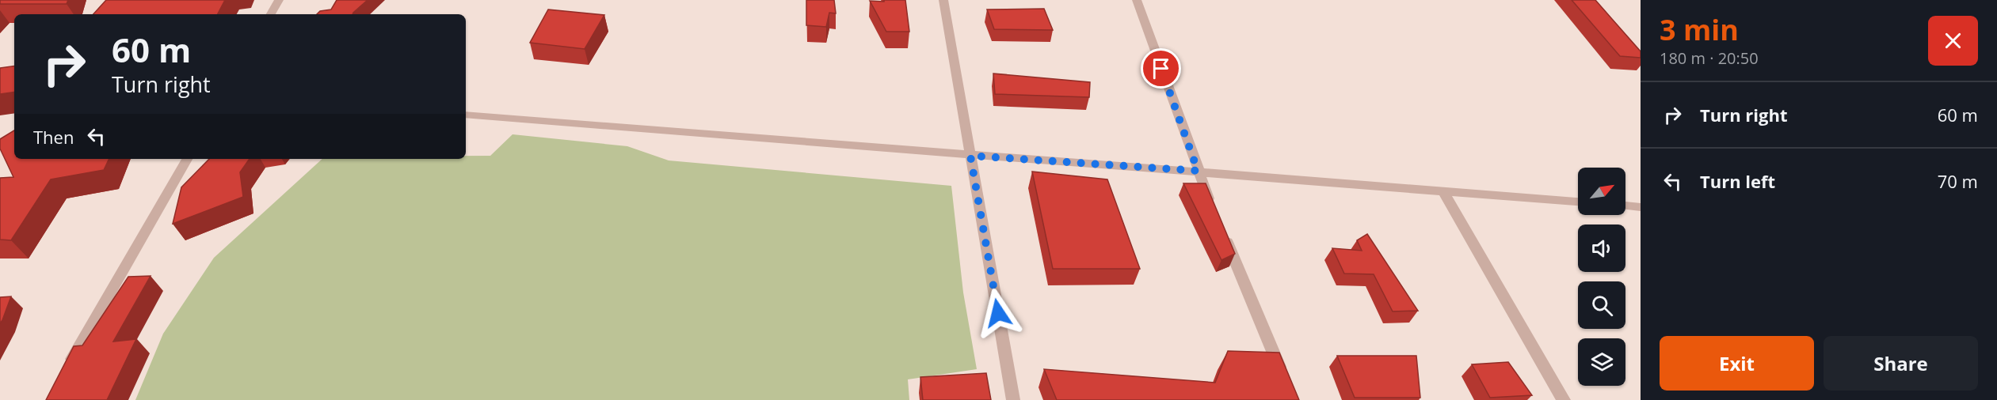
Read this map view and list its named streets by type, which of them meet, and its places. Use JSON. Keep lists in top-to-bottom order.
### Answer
{
  "north": "top right",
  "page": {
    "heading": ["3 min", "180 m · 20:50"],
    "turn": ["60 m", "Turn right"],
    "list": [
      {
        "name": "Turn right",
        "value": "60 m"
      },
      {
        "name": "Turn left",
        "value": "70 m"
      }
    ],
    "then": "Then",
    "buttons": ["Exit", "Share"]
  }
}
